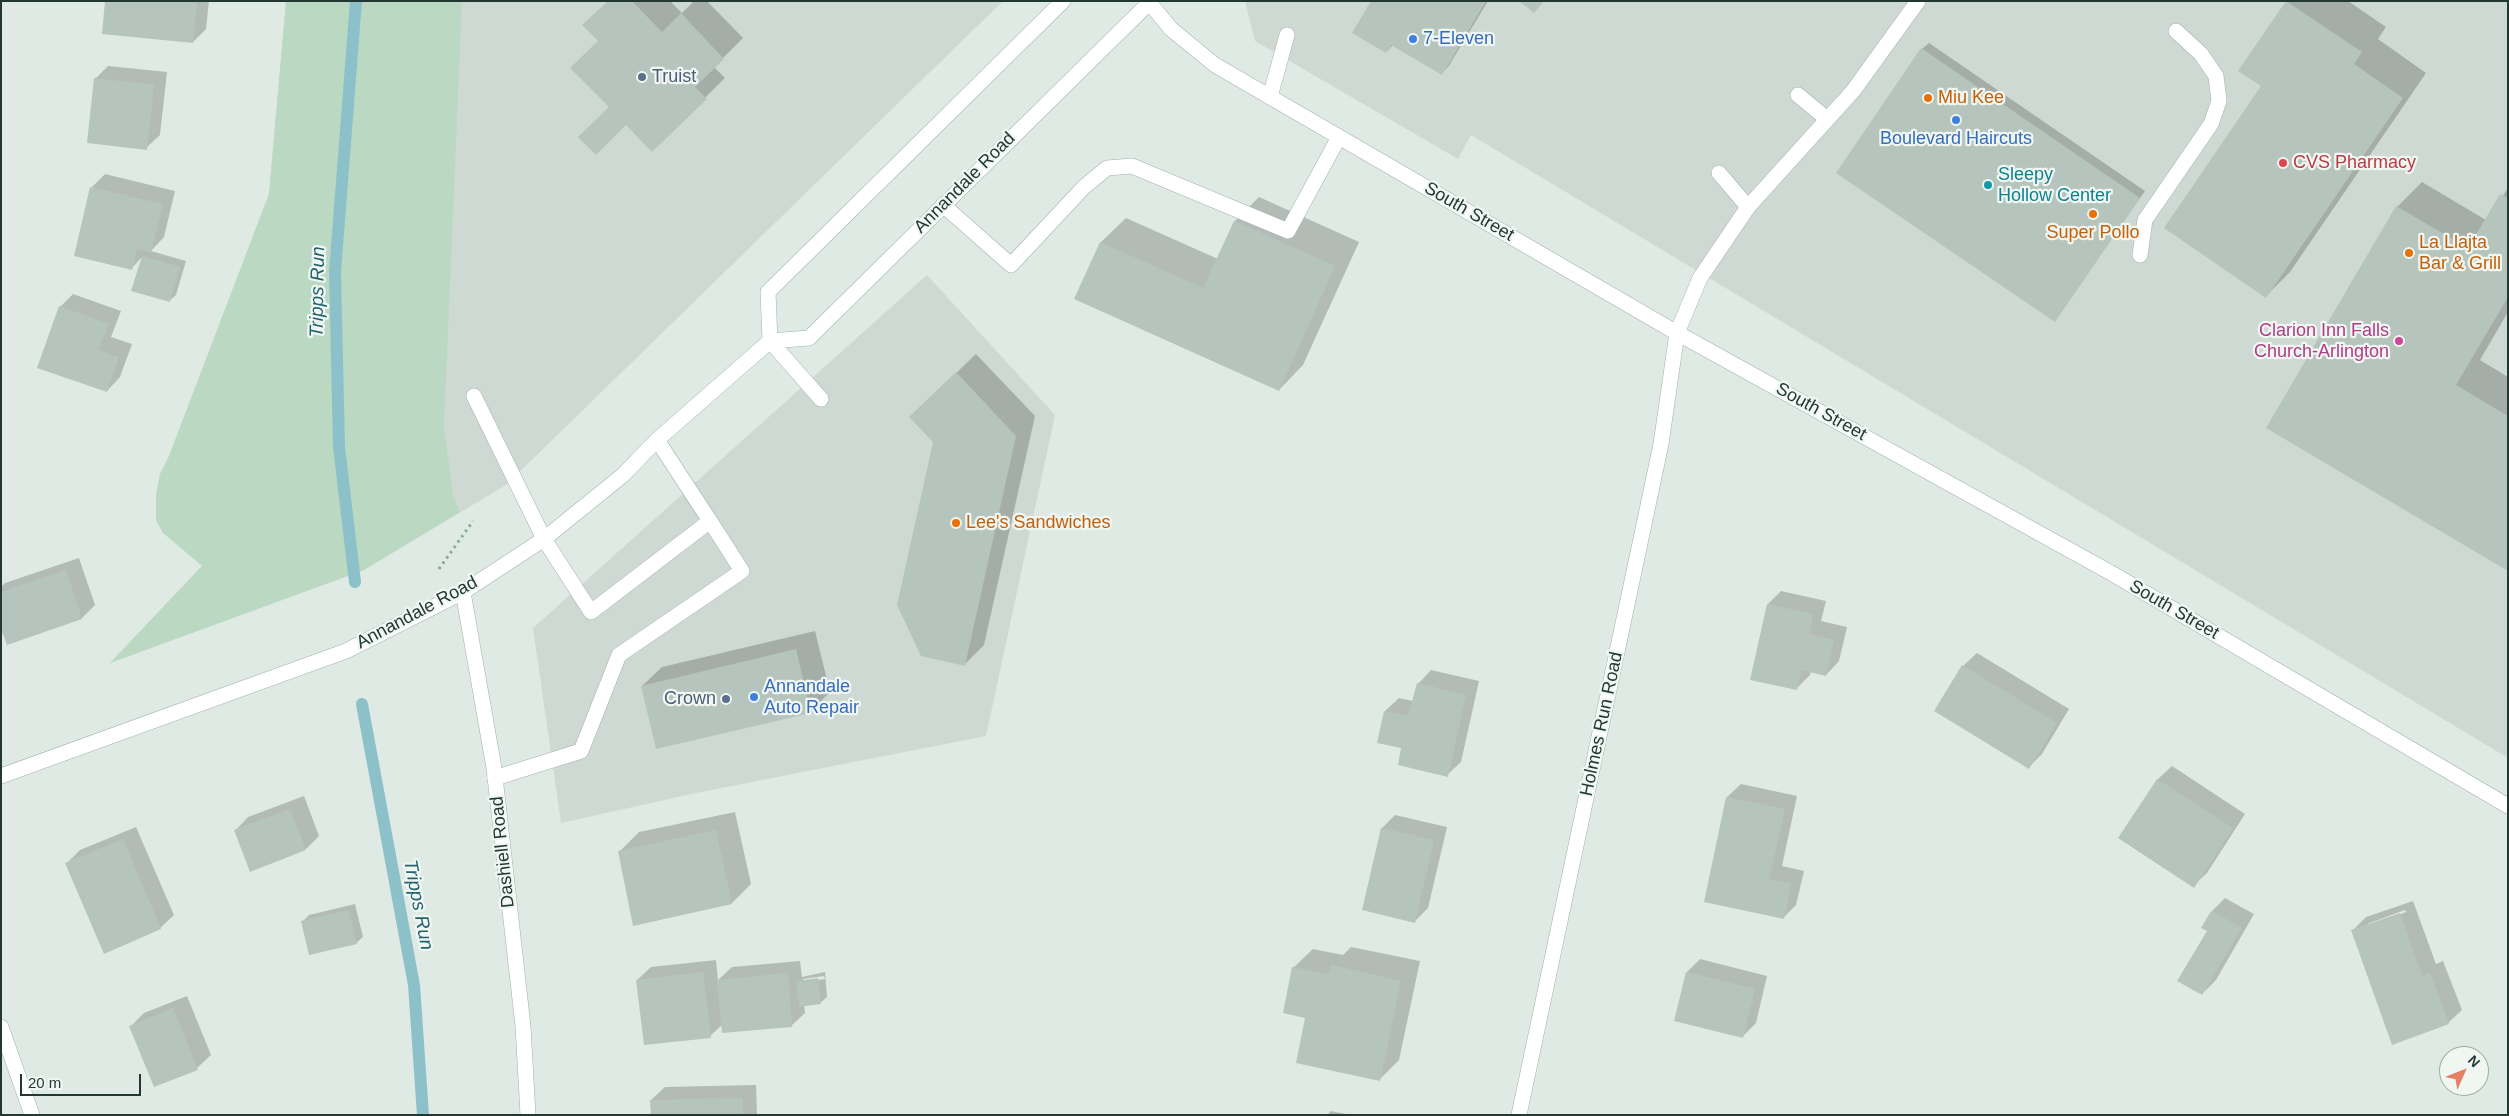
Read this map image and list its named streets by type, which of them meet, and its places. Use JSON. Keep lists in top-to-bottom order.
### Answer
{
  "streets": {
    "street": [
      "Annandale Road",
      "South Street",
      "Holmes Run Road",
      "Dashiell Road"
    ]
  },
  "crossings": [
    ["Annandale Road", "South Street"],
    ["Annandale Road", "Dashiell Road"],
    ["South Street", "Holmes Run Road"]
  ],
  "water": ["Tripps Run"],
  "places": [
    "7-Eleven",
    "Truist",
    "Miu Kee",
    "Boulevard Haircuts",
    "CVS Pharmacy",
    "Sleepy Hollow Center",
    "Super Pollo",
    "La Llajta Bar & Grill",
    "Clarion Inn Falls Church-Arlington",
    "Lee's Sandwiches",
    "Annandale Auto Repair",
    "Crown"
  ],
  "scale_bar": "20 m",
  "north": "top right"
}
